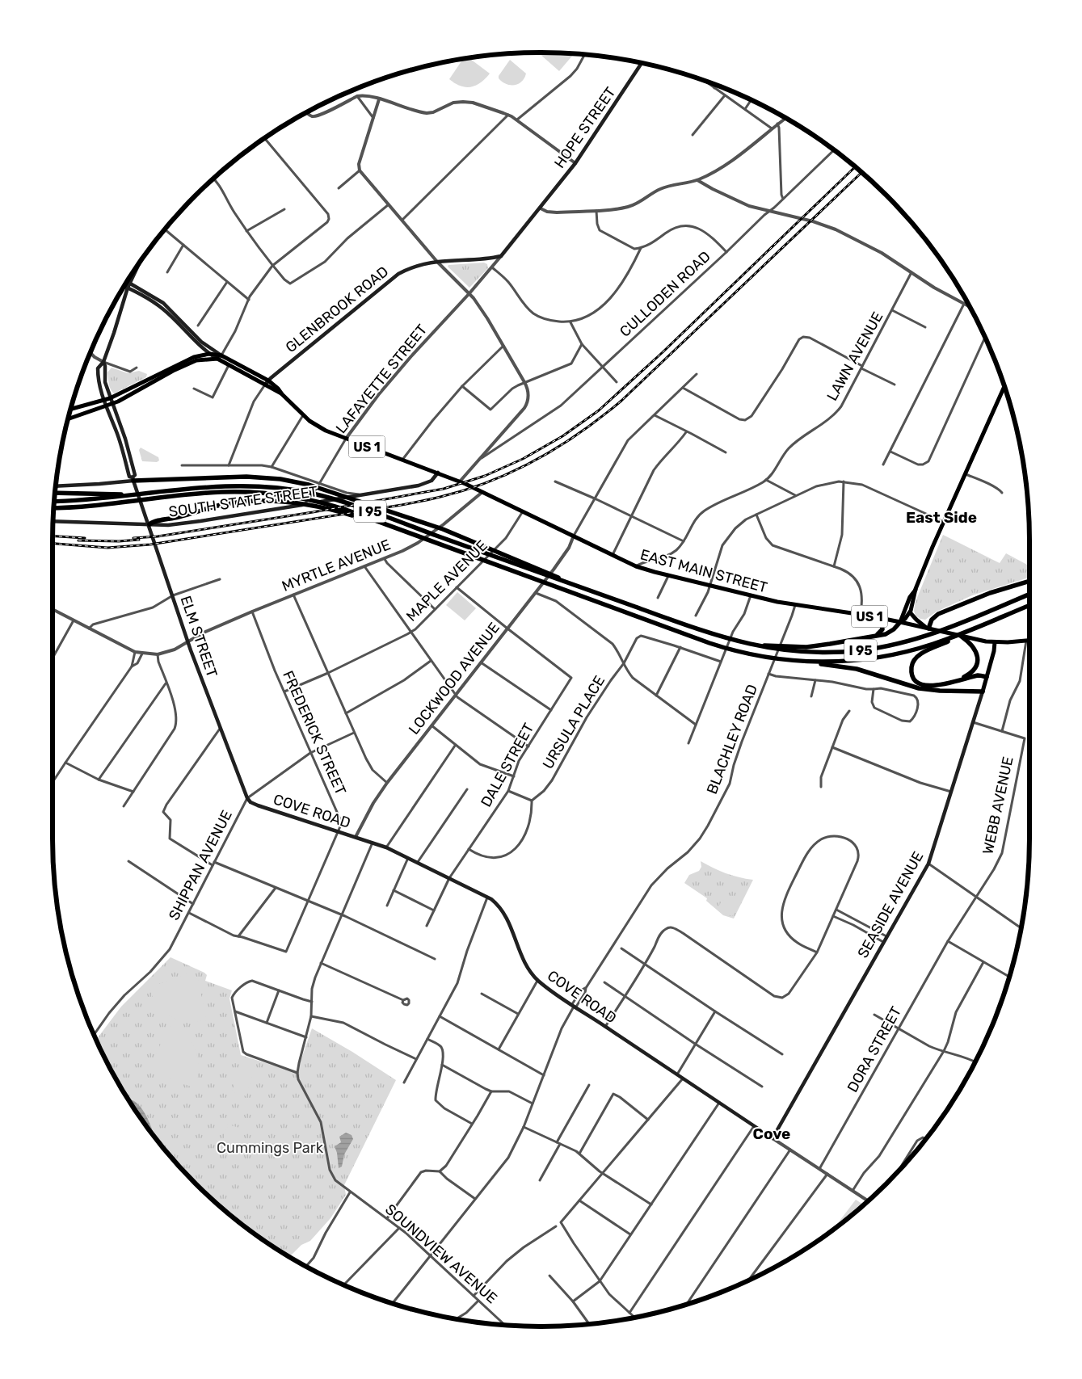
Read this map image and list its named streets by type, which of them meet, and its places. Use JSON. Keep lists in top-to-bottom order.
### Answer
{
  "streets": {
    "highway": ["I 95"],
    "main road": [
      "HOPE STREET",
      "GLENBROOK ROAD",
      "US 1",
      "SOUTH STATE STREET",
      "EAST MAIN STREET",
      "ELM STREET",
      "COVE ROAD",
      "SEASIDE AVENUE"
    ],
    "street": [
      "CULLODEN ROAD",
      "LAWN AVENUE",
      "LAFAYETTE STREET",
      "MYRTLE AVENUE",
      "MAPLE AVENUE",
      "LOCKWOOD AVENUE",
      "URSULA PLACE",
      "FREDERICK STREET",
      "BLACHLEY ROAD",
      "DALE STREET",
      "WEBB AVENUE",
      "SHIPPAN AVENUE",
      "DORA STREET",
      "SOUNDVIEW AVENUE"
    ]
  },
  "crossings": [
    ["GLENBROOK ROAD", "LAFAYETTE STREET"],
    ["GLENBROOK ROAD", "EAST MAIN STREET"],
    ["LAWN AVENUE", "EAST MAIN STREET"],
    ["LAFAYETTE STREET", "SOUTH STATE STREET"],
    ["LAFAYETTE STREET", "EAST MAIN STREET"],
    ["US 1", "EAST MAIN STREET"],
    ["SOUTH STATE STREET", "EAST MAIN STREET"],
    ["SOUTH STATE STREET", "ELM STREET"],
    ["MYRTLE AVENUE", "EAST MAIN STREET"],
    ["MYRTLE AVENUE", "ELM STREET"],
    ["MYRTLE AVENUE", "FREDERICK STREET"],
    ["EAST MAIN STREET", "MAPLE AVENUE"],
    ["EAST MAIN STREET", "LOCKWOOD AVENUE"],
    ["EAST MAIN STREET", "BLACHLEY ROAD"],
    ["EAST MAIN STREET", "SEASIDE AVENUE"],
    ["MAPLE AVENUE", "FREDERICK STREET"],
    ["ELM STREET", "COVE ROAD"],
    ["ELM STREET", "SHIPPAN AVENUE"],
    ["LOCKWOOD AVENUE", "DALE STREET"],
    ["LOCKWOOD AVENUE", "COVE ROAD"],
    ["FREDERICK STREET", "COVE ROAD"],
    ["FREDERICK STREET", "SHIPPAN AVENUE"],
    ["BLACHLEY ROAD", "COVE ROAD"],
    ["BLACHLEY ROAD", "SOUNDVIEW AVENUE"],
    ["DALE STREET", "COVE ROAD"],
    ["WEBB AVENUE", "SEASIDE AVENUE"],
    ["WEBB AVENUE", "DORA STREET"],
    ["COVE ROAD", "SHIPPAN AVENUE"],
    ["COVE ROAD", "SEASIDE AVENUE"],
    ["COVE ROAD", "DORA STREET"]
  ],
  "districts": ["East Side", "Cove"],
  "parks": ["Cummings Park"]
}
